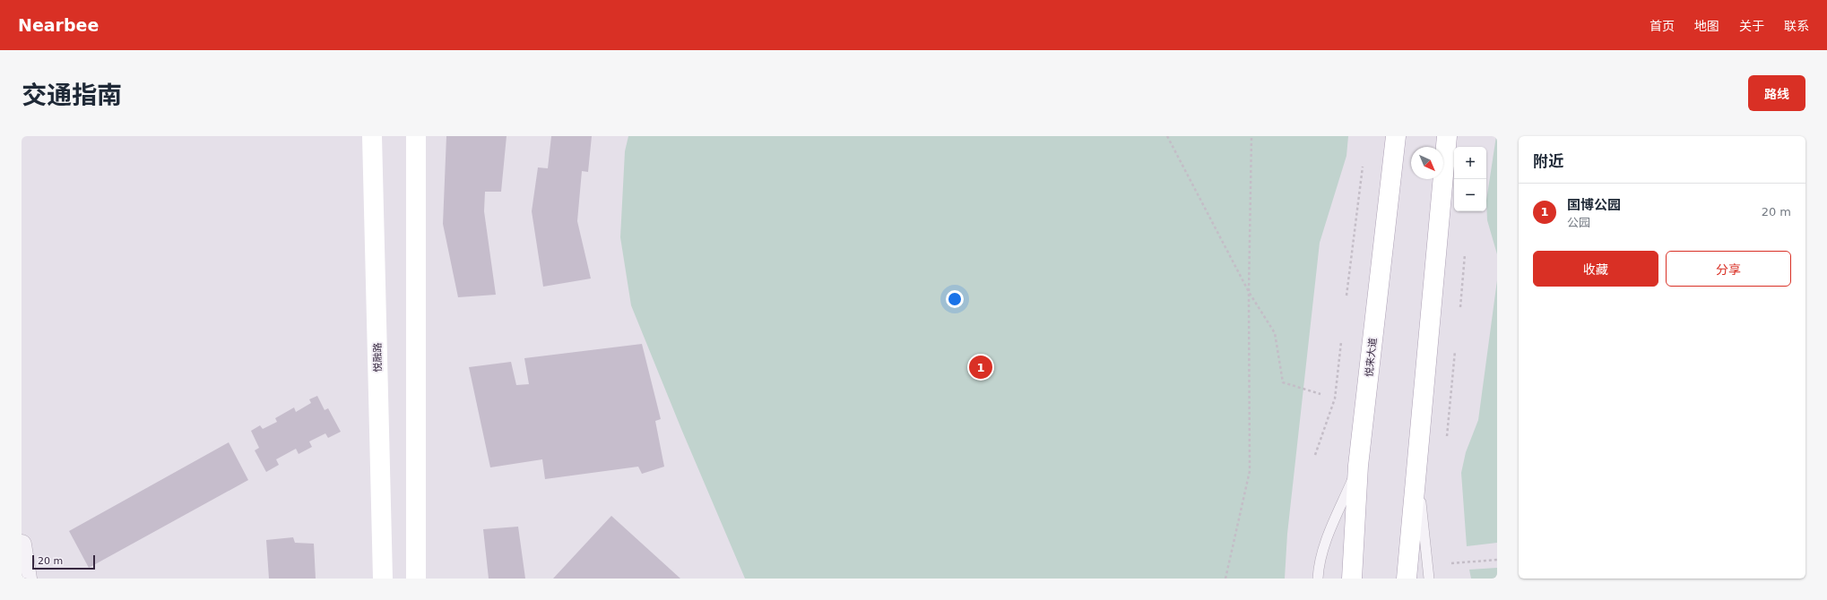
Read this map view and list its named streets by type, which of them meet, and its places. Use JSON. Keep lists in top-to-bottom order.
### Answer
{
  "streets": {
    "main road": ["悦融路", "悦来大道"]
  },
  "scale_bar": "20 m",
  "north": "bottom right",
  "page": {
    "header": "Nearbee",
    "nav": [
      "首页",
      "地图",
      "关于",
      "联系"
    ],
    "title": "交通指南",
    "buttons": [
      "路线",
      ["收藏", "分享"]
    ],
    "heading": "附近",
    "map_buttons": ["+", "−"],
    "list": [
      {
        "mark": "1",
        "name": "国博公园",
        "note": "公园",
        "value": "20 m"
      }
    ],
    "pins": "1",
    "scale": "20 m"
  }
}
